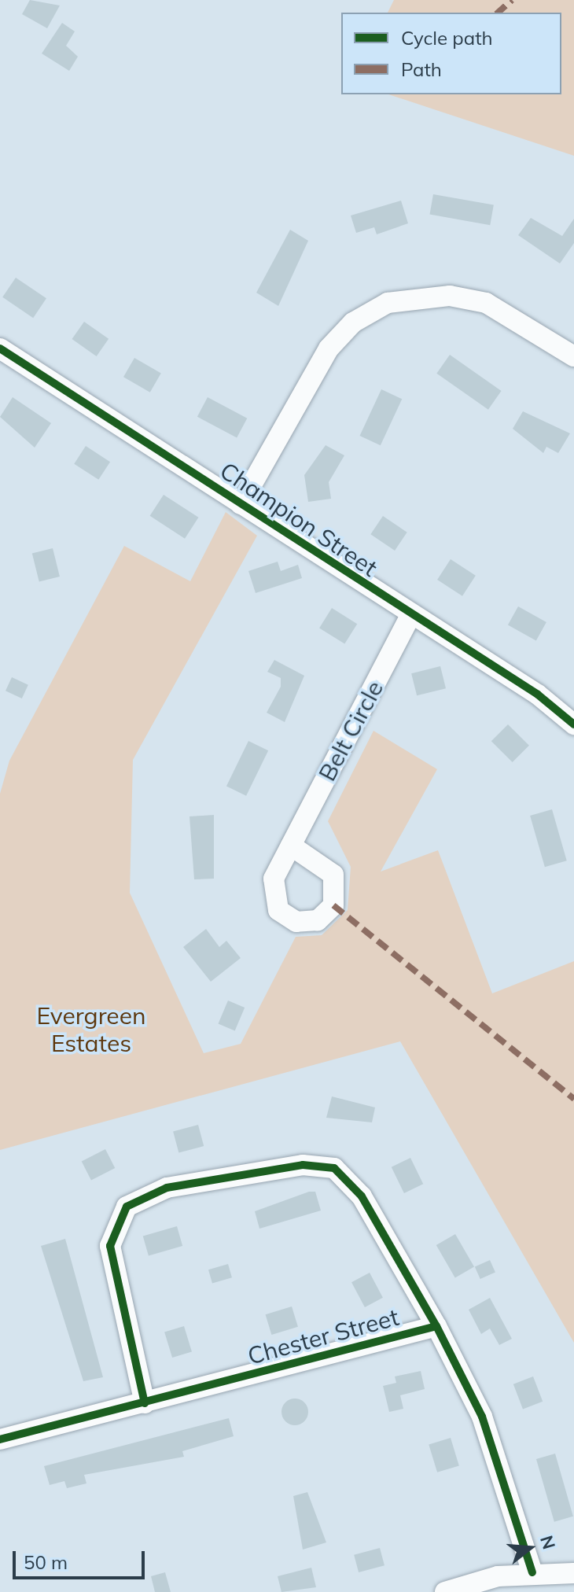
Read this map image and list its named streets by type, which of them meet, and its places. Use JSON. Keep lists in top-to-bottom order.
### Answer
{
  "streets": {
    "street": ["Champion Street", "Belt Circle", "Chester Street"]
  },
  "crossings": [
    ["Champion Street", "Belt Circle"]
  ],
  "parks": ["Evergreen Estates"],
  "legend": ["Cycle path", "Path"],
  "scale_bar": "50 m",
  "north": "right"
}
